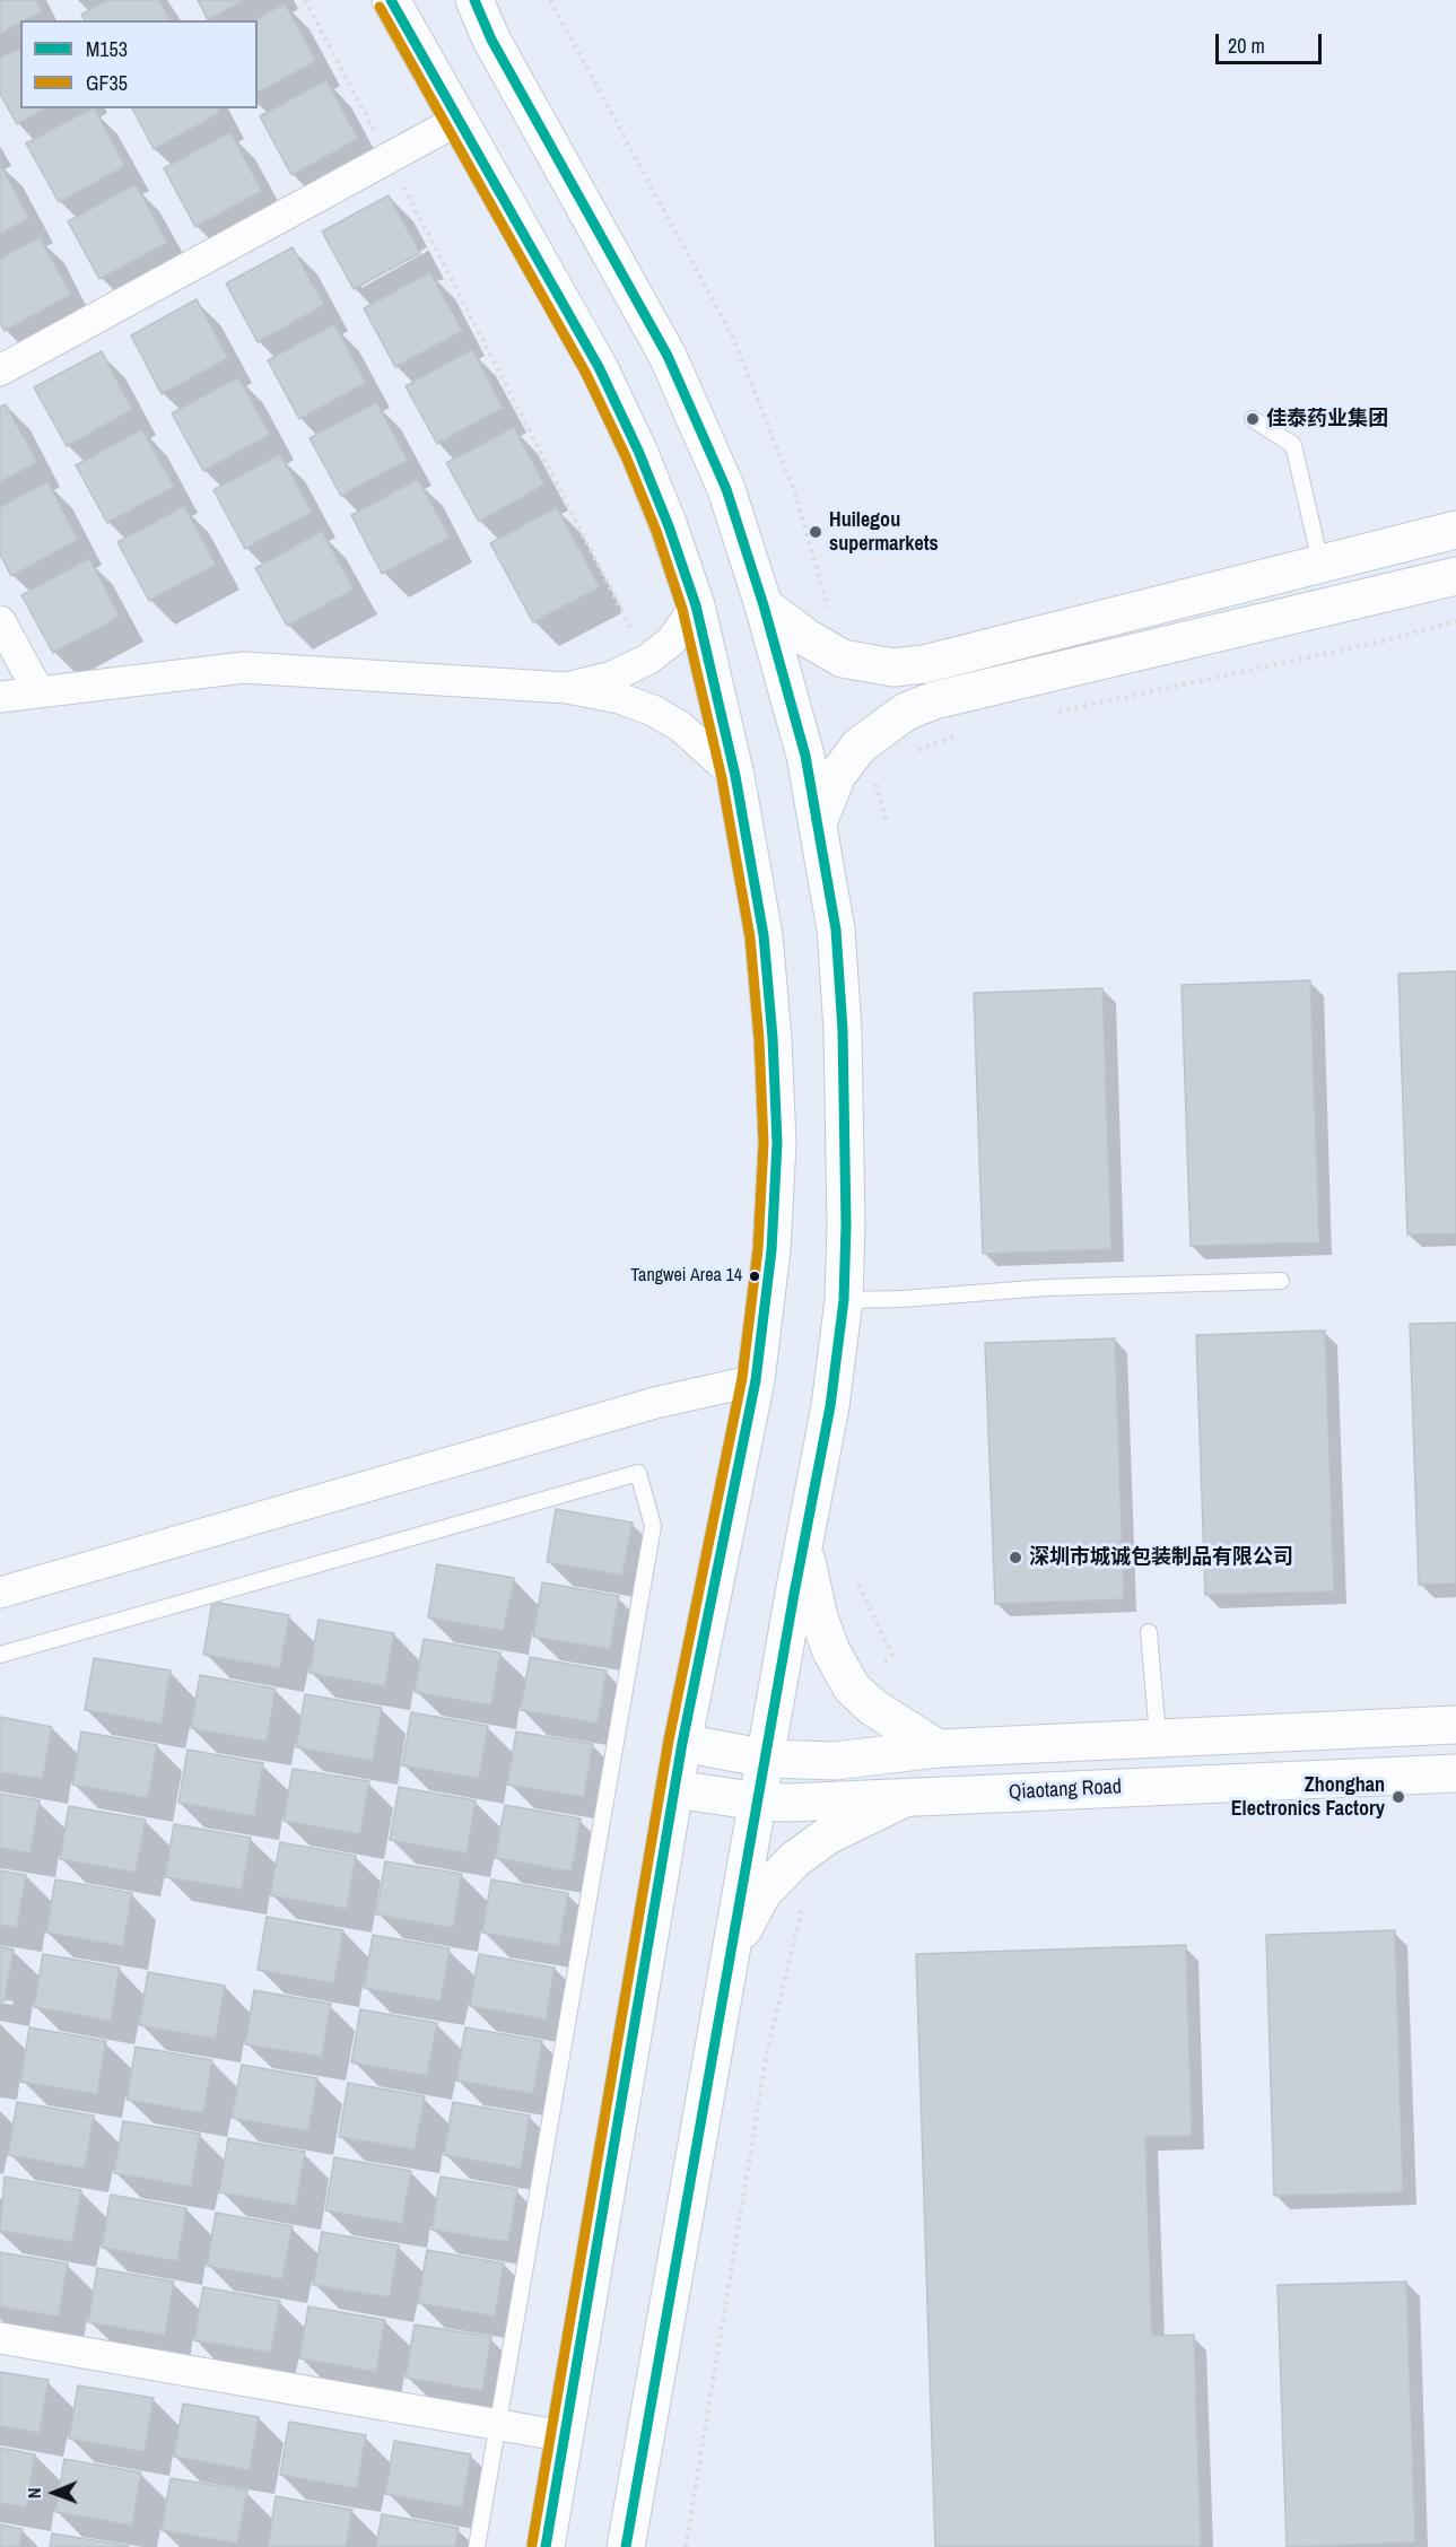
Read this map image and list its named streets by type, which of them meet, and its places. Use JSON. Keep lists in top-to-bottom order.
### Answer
{
  "streets": {
    "main road": ["Qiaotang Road"]
  },
  "places": [
    "佳泰药业集团",
    "Huilegou supermarkets",
    "Tangwei Area 14",
    "深圳市城诚包装制品有限公司",
    "Zhonghan Electronics Factory"
  ],
  "lines": ["transit line M153", "transit line GF35"],
  "legend": ["M153", "GF35"],
  "scale_bar": "20 m",
  "north": "left"
}
